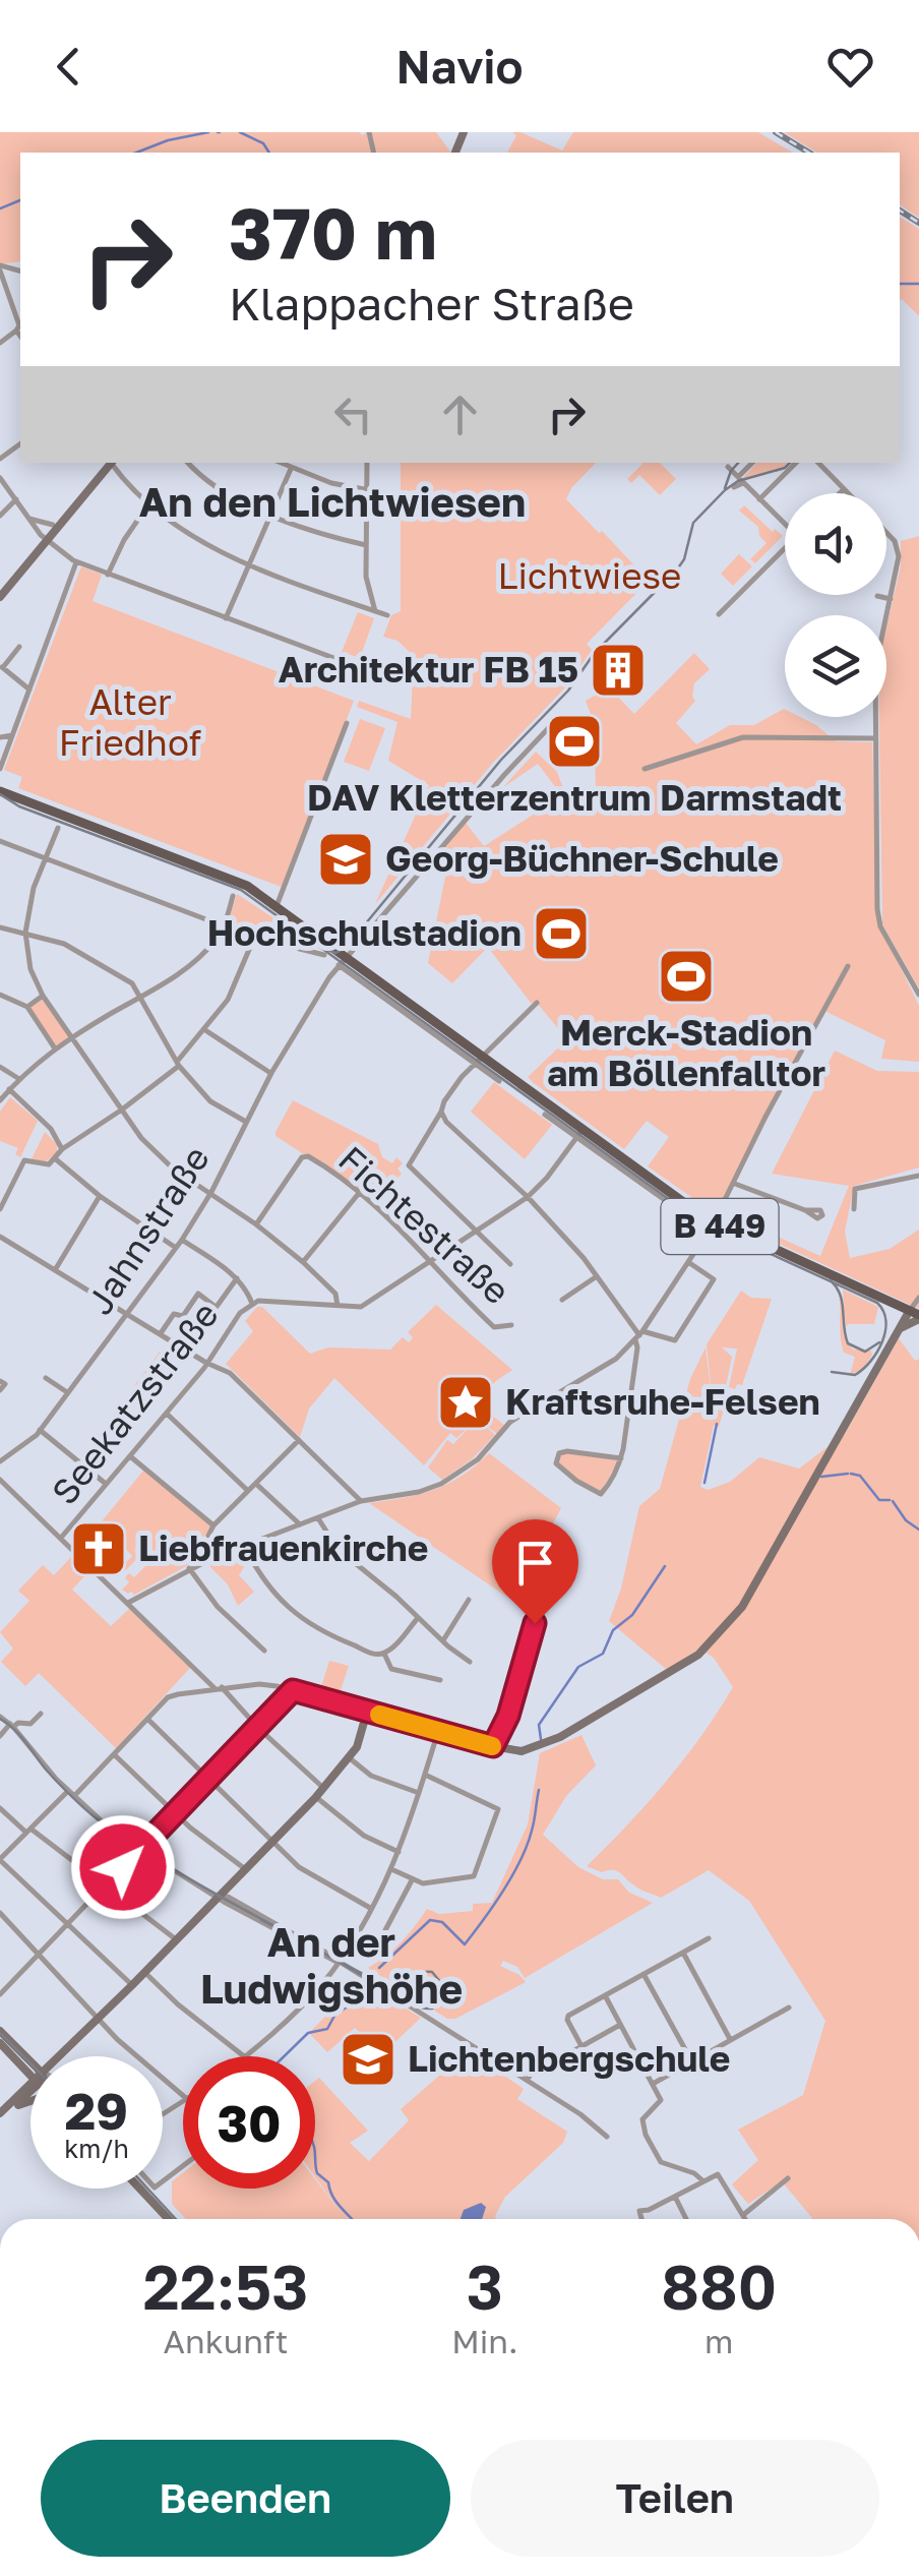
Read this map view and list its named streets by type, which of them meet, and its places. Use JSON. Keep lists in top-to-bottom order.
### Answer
{
  "streets": {
    "main road": ["B 449"],
    "street": ["Fichtestraße", "Jahnstraße", "Seekatzstraße"]
  },
  "crossings": [
    ["B 449", "Jahnstraße"]
  ],
  "districts": ["An den Lichtwiesen", "An der Ludwigshöhe"],
  "parks": ["Lichtwiese", "Alter Friedhof"],
  "places": {
    "building": ["Architektur FB 15"],
    "sports": ["DAV Kletterzentrum Darmstadt", "Hochschulstadion", "Merck-Stadion am Böllenfalltor"],
    "school or university": ["Georg-Büchner-Schule", "Lichtenbergschule"],
    "place": ["Kraftsruhe-Felsen"],
    "church": ["Liebfrauenkirche"]
  },
  "page": {
    "header": "Navio",
    "turn": ["370 m", "Klappacher Straße"],
    "speed": "29 km/h",
    "limit": "30",
    "eta": [
      "22:53",
      "Ankunft",
      "3",
      "Min.",
      "880",
      "m"
    ],
    "buttons": ["Beenden", "Teilen"]
  }
}
